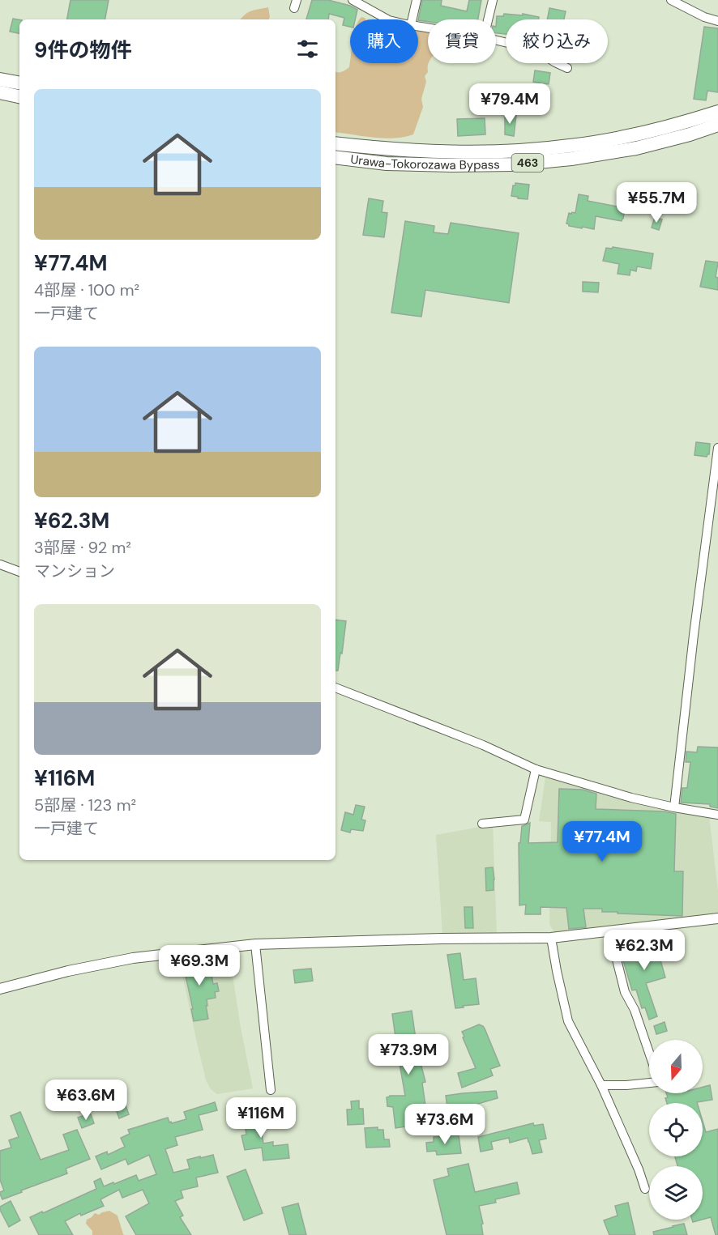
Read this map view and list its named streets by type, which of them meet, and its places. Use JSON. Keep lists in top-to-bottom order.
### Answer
{
  "streets": {
    "highway": ["Urawa-Tokorozawa Bypass", "463"]
  },
  "north": "bottom",
  "page": {
    "chip": ["購入", "賃貸", "絞り込み"],
    "heading": "9件の物件",
    "list": [
      {
        "name": "¥77.4M",
        "note": "4部屋 · 100 m² · 一戸建て"
      },
      {
        "name": "¥62.3M",
        "note": "3部屋 · 92 m² · マンション"
      },
      {
        "name": "¥116M",
        "note": "5部屋 · 123 m² · 一戸建て"
      }
    ],
    "price": [
      "¥79.4M",
      "¥55.7M",
      "¥77.4M",
      "¥62.3M",
      "¥69.3M",
      "¥73.9M",
      "¥63.6M",
      "¥116M",
      "¥73.6M"
    ]
  }
}
